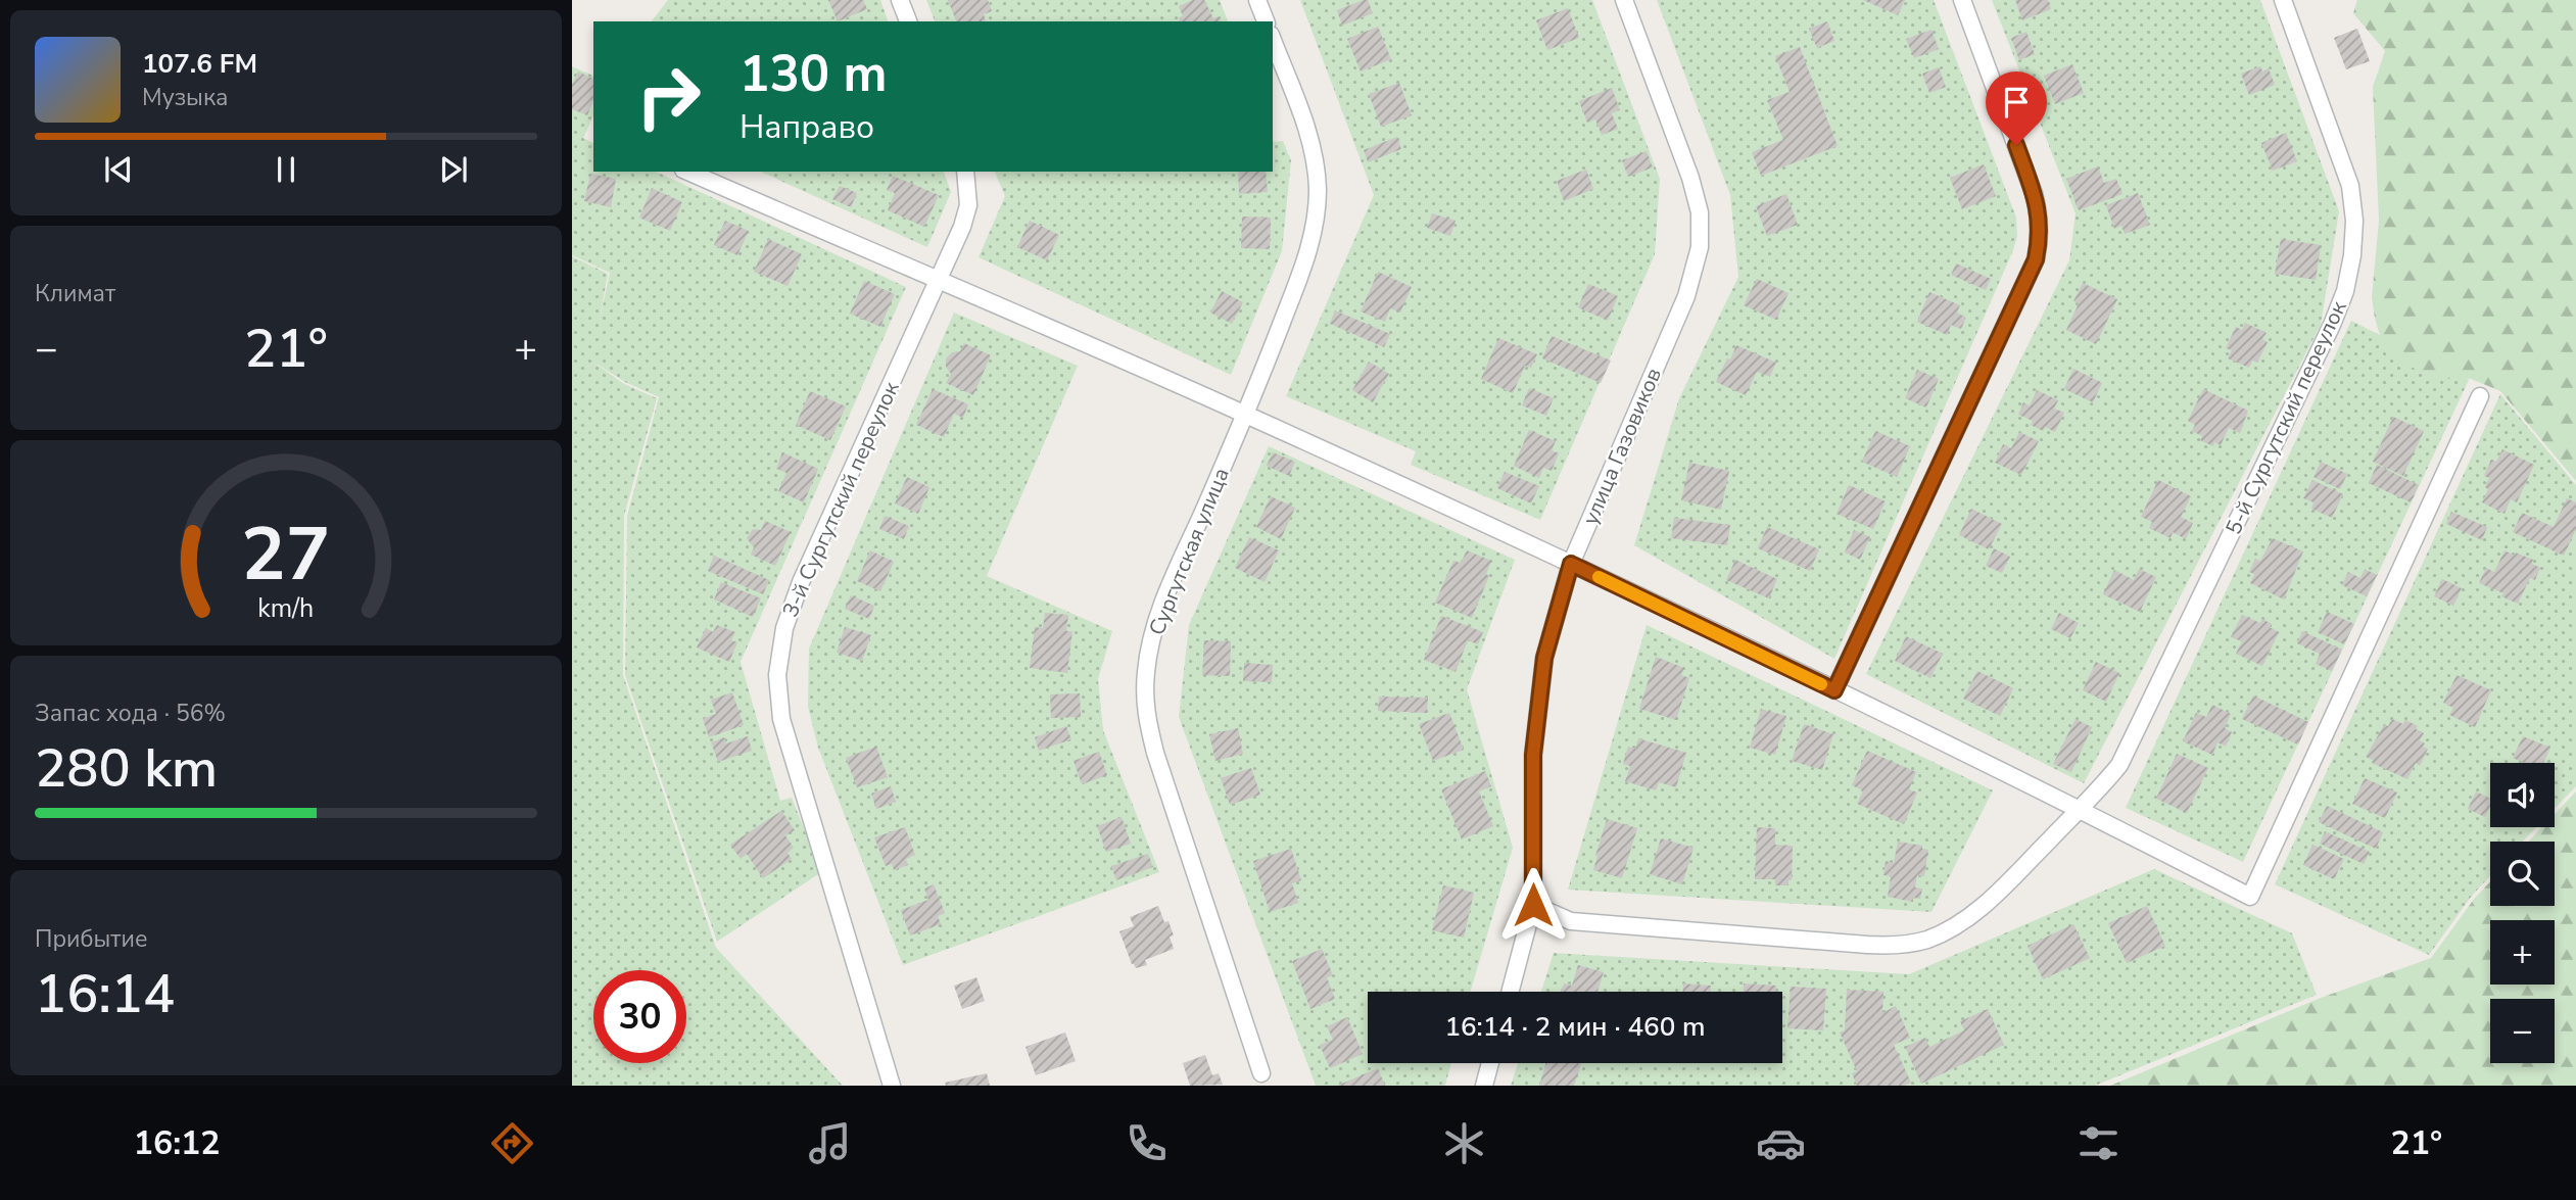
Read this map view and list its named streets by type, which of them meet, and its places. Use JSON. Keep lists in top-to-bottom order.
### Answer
{
  "streets": {
    "street": [
      "5-й Сургутский переулок",
      "улица Газовиков",
      "3-й Сургутский переулок",
      "Сургутская улица"
    ]
  },
  "page": {
    "turn": ["130 m", "Направо"],
    "song": ["107.6 FM", "Музыка"],
    "tile": [
      "Климат",
      ["Запас хода · 56%", "280 km"],
      ["Прибытие", "16:14"]
    ],
    "heat": ["−", "21°", "+"],
    "map_buttons": ["+", "−"],
    "limit": "30",
    "trip": "16:14 · 2 мин · 460 m",
    "tabs": ["16:12", "21°"],
    "gauge": ["27", "km/h"]
  }
}
